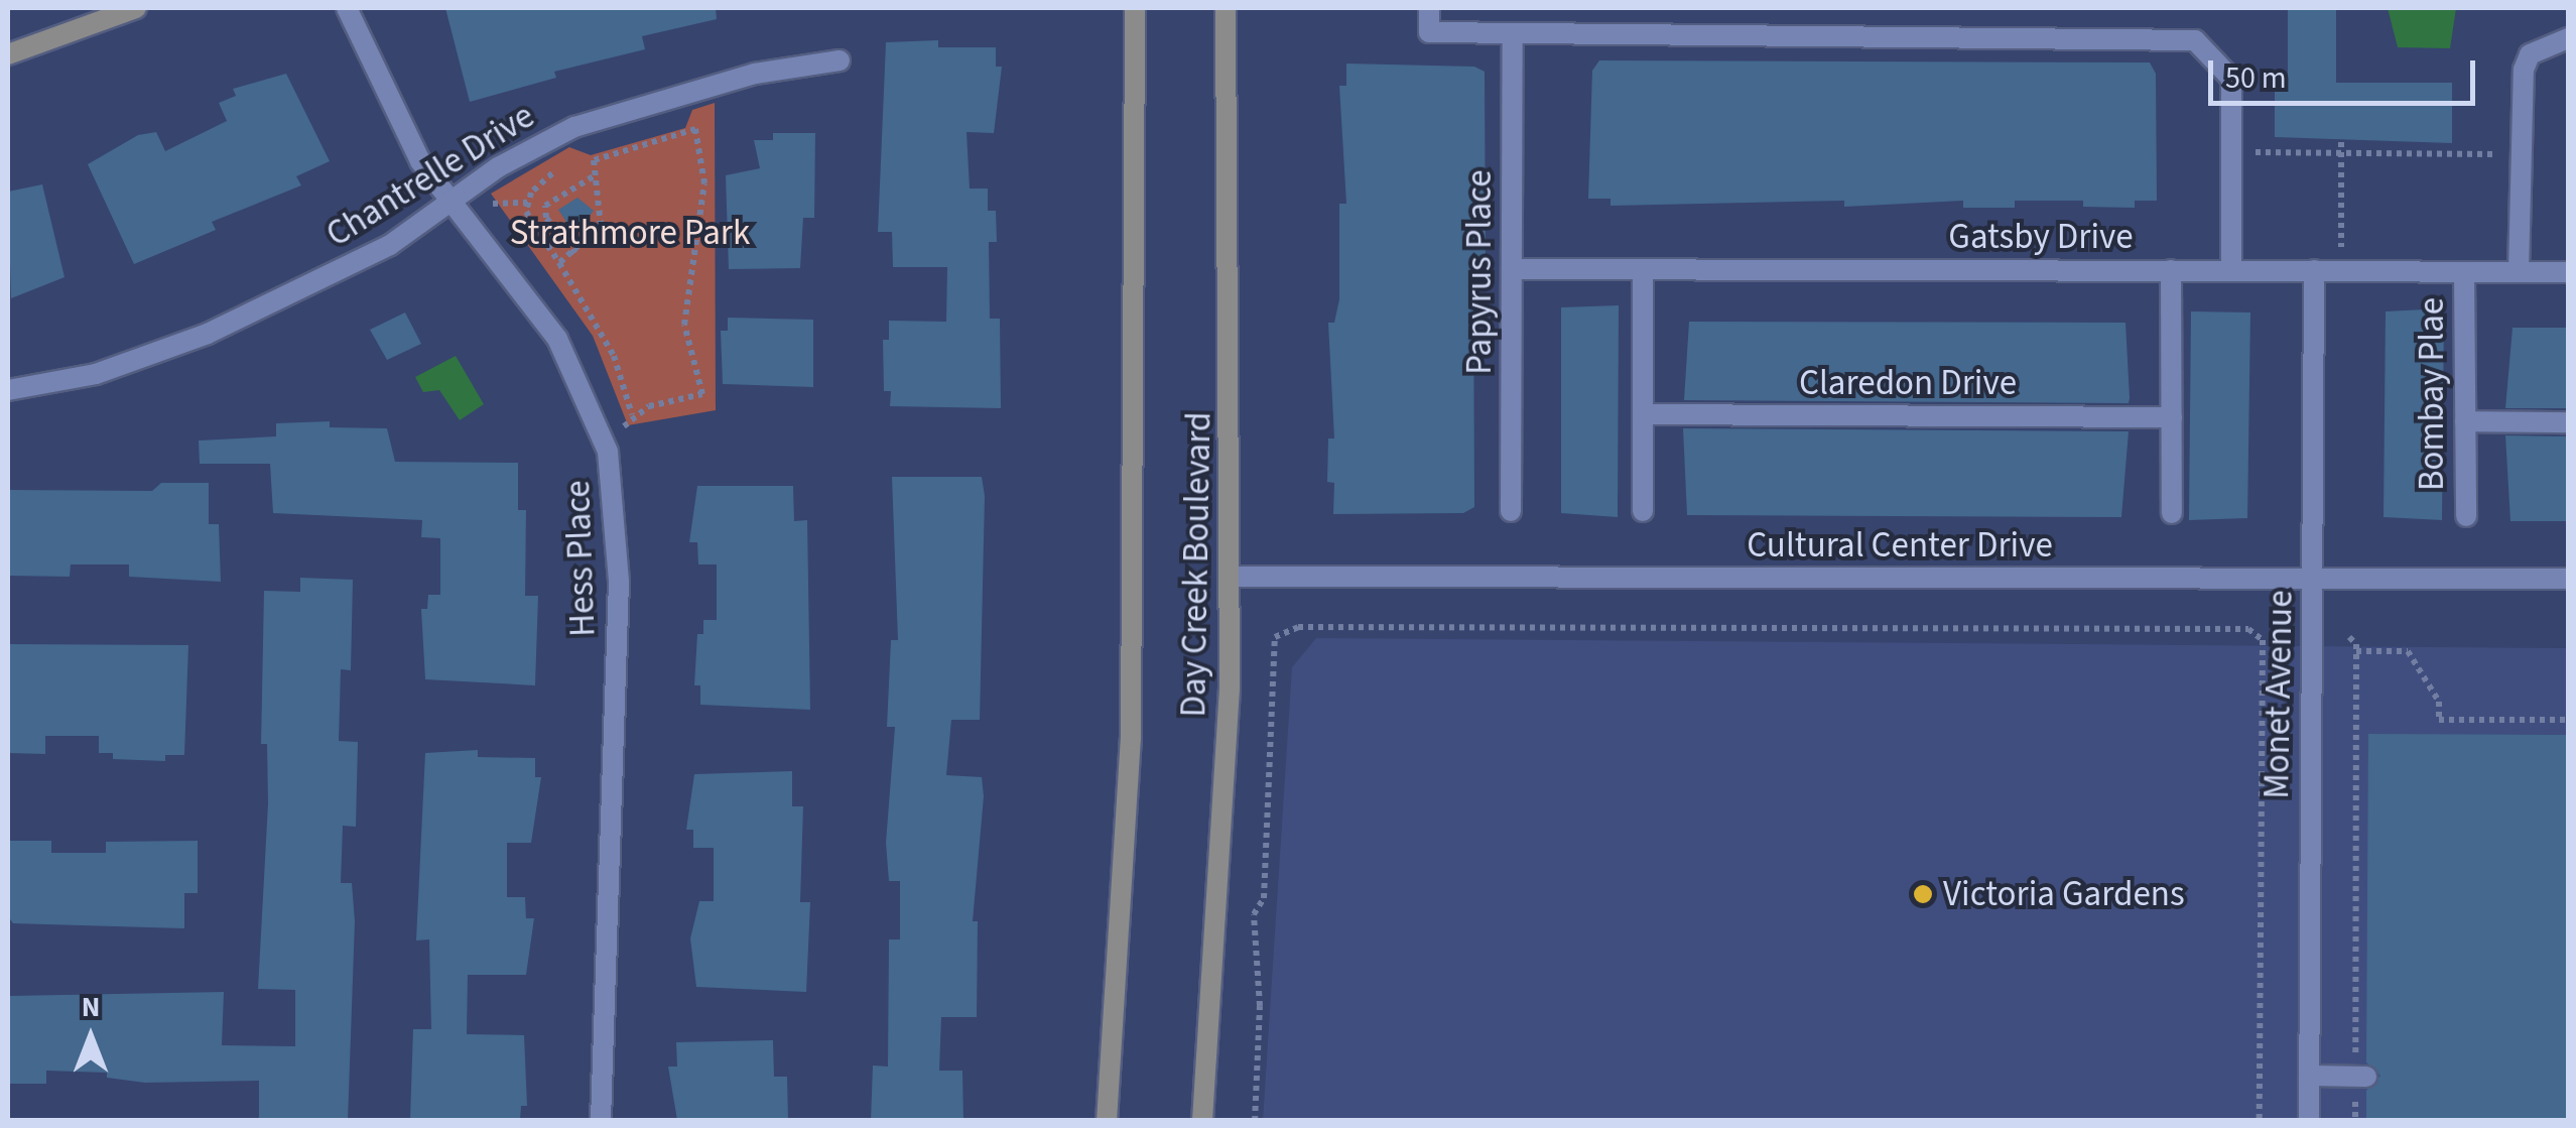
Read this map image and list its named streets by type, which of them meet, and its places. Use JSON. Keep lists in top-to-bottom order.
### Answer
{
  "streets": {
    "main road": ["Day Creek Boulevard"],
    "street": [
      "Chantrelle Drive",
      "Gatsby Drive",
      "Papyrus Place",
      "Claredon Drive",
      "Bombay Plae",
      "Cultural Center Drive",
      "Hess Place",
      "Monet Avenue"
    ]
  },
  "crossings": [
    ["Chantrelle Drive", "Hess Place"],
    ["Gatsby Drive", "Papyrus Place"],
    ["Gatsby Drive", "Bombay Plae"],
    ["Gatsby Drive", "Monet Avenue"],
    ["Cultural Center Drive", "Day Creek Boulevard"],
    ["Cultural Center Drive", "Monet Avenue"]
  ],
  "parks": ["Strathmore Park"],
  "places": ["Victoria Gardens"],
  "scale_bar": "50 m",
  "north": "top"
}
